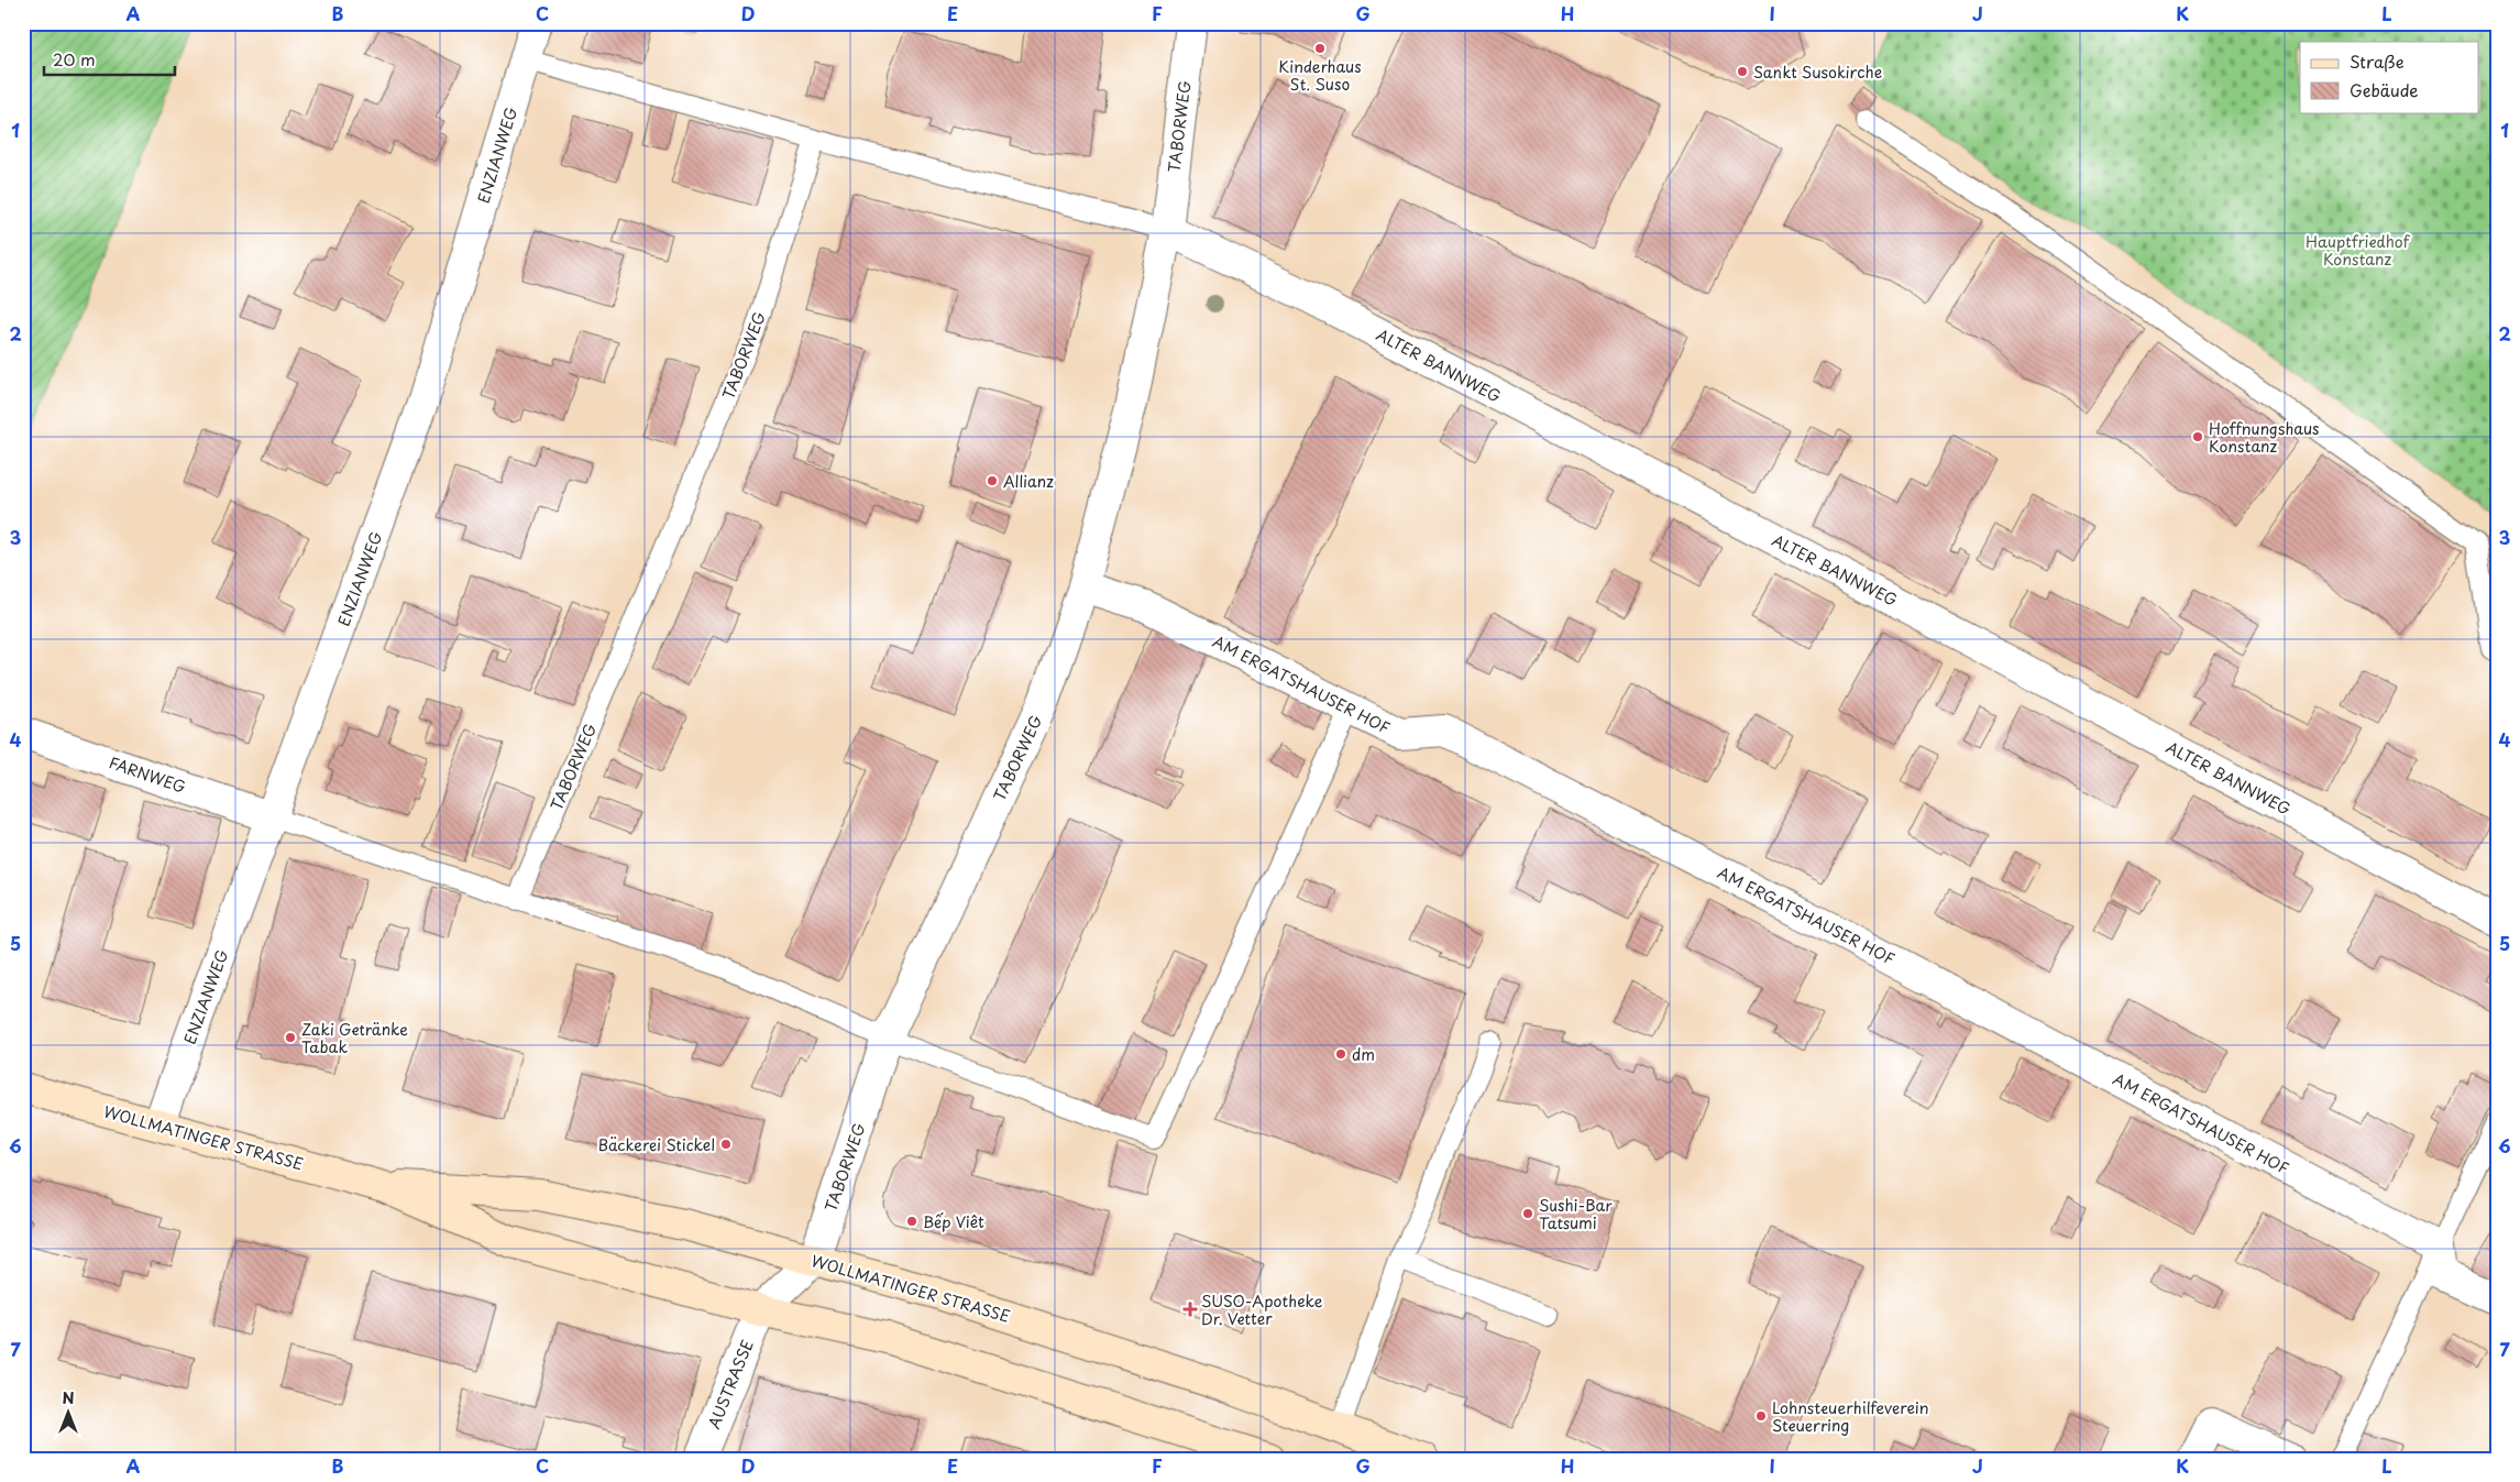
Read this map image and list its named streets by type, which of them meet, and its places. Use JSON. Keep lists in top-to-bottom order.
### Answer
{
  "streets": {
    "main road": ["WOLLMATINGER STRASSE"],
    "street": [
      "TABORWEG",
      "ENZIANWEG",
      "ALTER BANNWEG",
      "AM ERGATSHAUSER HOF",
      "FARNWEG",
      "AUSTRASSE"
    ]
  },
  "crossings": [
    ["TABORWEG", "ALTER BANNWEG"],
    ["TABORWEG", "AM ERGATSHAUSER HOF"],
    ["TABORWEG", "WOLLMATINGER STRASSE"],
    ["TABORWEG", "AUSTRASSE"],
    ["ENZIANWEG", "FARNWEG"],
    ["ENZIANWEG", "WOLLMATINGER STRASSE"],
    ["WOLLMATINGER STRASSE", "AUSTRASSE"]
  ],
  "parks": ["Hauptfriedhof Konstanz"],
  "places": {
    "other": [
      "Kinderhaus St. Suso",
      "Sankt Susokirche",
      "Hoffnungshaus Konstanz",
      "Allianz",
      "Zaki Getränke Tabak",
      "dm",
      "Bäckerei Stickel",
      "Sushi-Bar Tatsumi",
      "Bếp Viêt",
      "Lohnsteuerhilfeverein Steuerring"
    ],
    "health": ["SUSO-Apotheke Dr. Vetter"]
  },
  "legend": ["Straße", "Gebäude"],
  "scale_bar": "20 m",
  "north": "top",
  "grid": {
    "columns": [
      "A",
      "B",
      "C",
      "D",
      "E",
      "F",
      "G",
      "H",
      "I",
      "J",
      "K",
      "L"
    ],
    "rows": [
      "1",
      "2",
      "3",
      "4",
      "5",
      "6",
      "7"
    ]
  }
}
